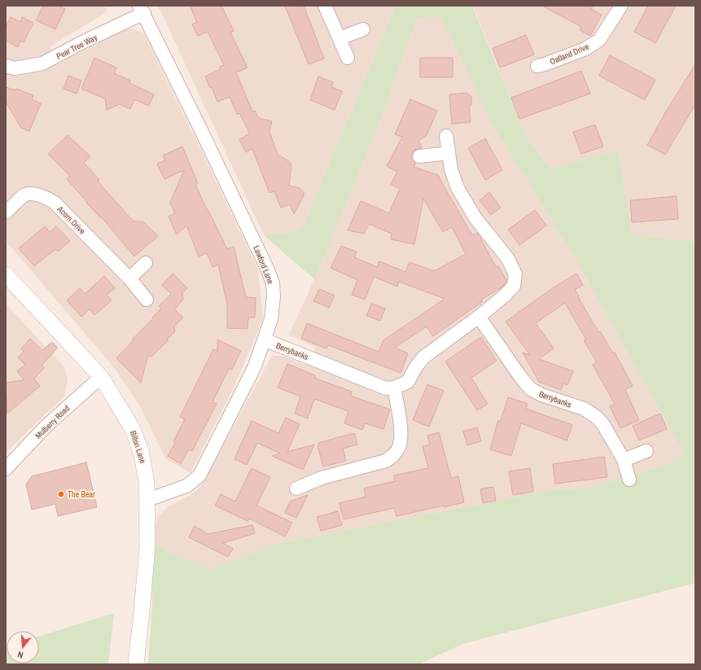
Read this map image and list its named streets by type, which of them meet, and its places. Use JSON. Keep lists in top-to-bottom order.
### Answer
{
  "streets": {
    "street": [
      "Pear Tree Way",
      "Oatland Drive",
      "Acorn Drive",
      "Lawford Lane",
      "Berrybanks",
      "Mulberry Road",
      "Bilton Lane"
    ]
  },
  "crossings": [
    ["Pear Tree Way", "Lawford Lane"],
    ["Lawford Lane", "Berrybanks"],
    ["Lawford Lane", "Bilton Lane"],
    ["Mulberry Road", "Bilton Lane"]
  ],
  "places": ["The Bear"],
  "north": "bottom"
}
